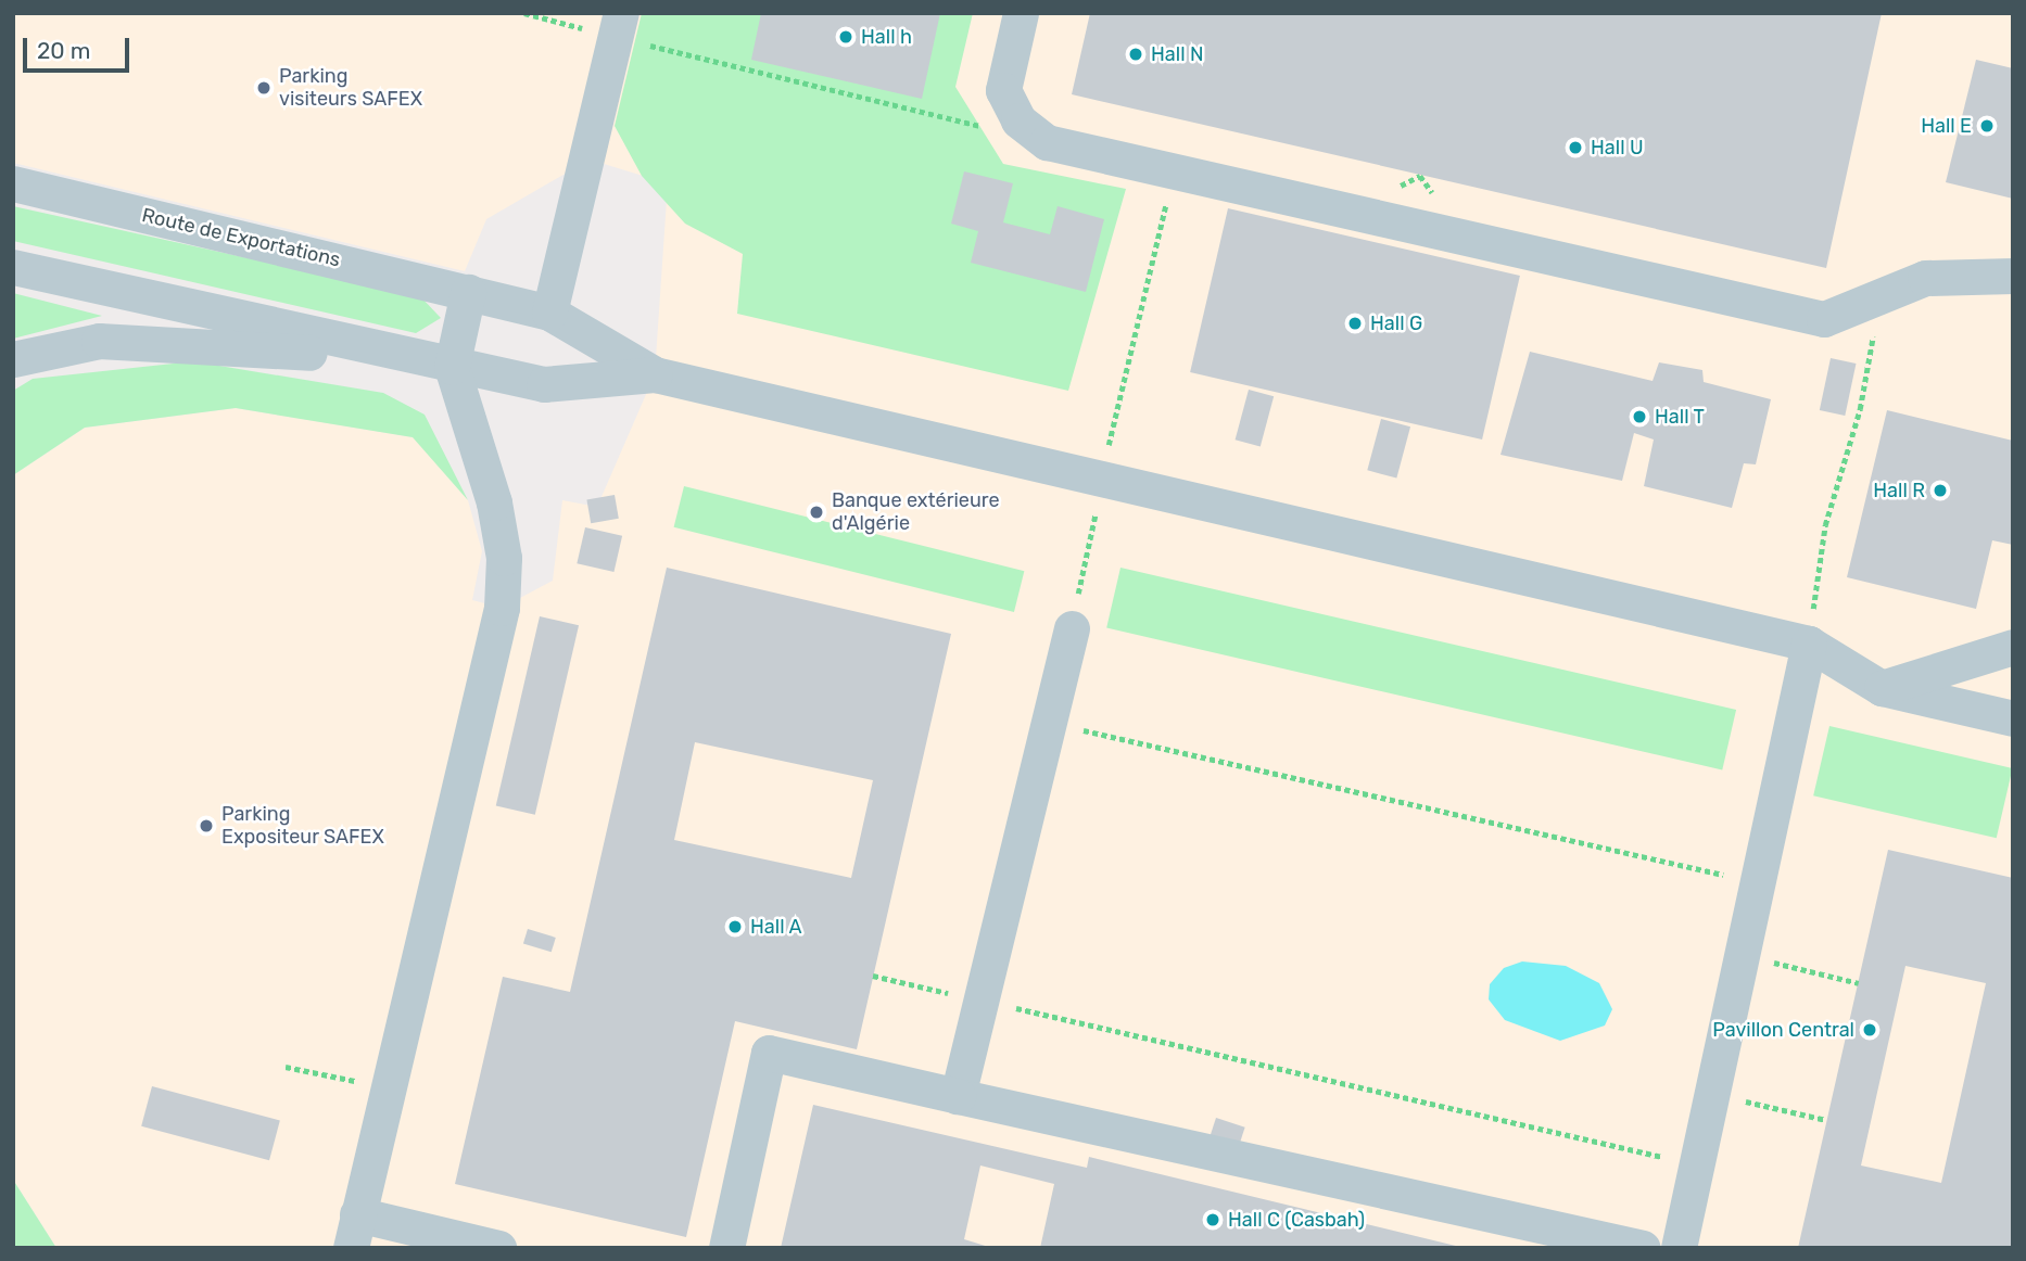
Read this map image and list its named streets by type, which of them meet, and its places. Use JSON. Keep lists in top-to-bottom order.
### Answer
{
  "streets": {
    "street": ["Route de Exportations"]
  },
  "places": [
    "Hall h",
    "Hall N",
    "Parking visiteurs SAFEX",
    "Hall E",
    "Hall U",
    "Hall G",
    "Hall T",
    "Hall R",
    "Banque extérieure d'Algérie",
    "Parking Expositeur SAFEX",
    "Hall A",
    "Pavillon Central",
    "Hall C (Casbah)"
  ],
  "scale_bar": "20 m"
}
